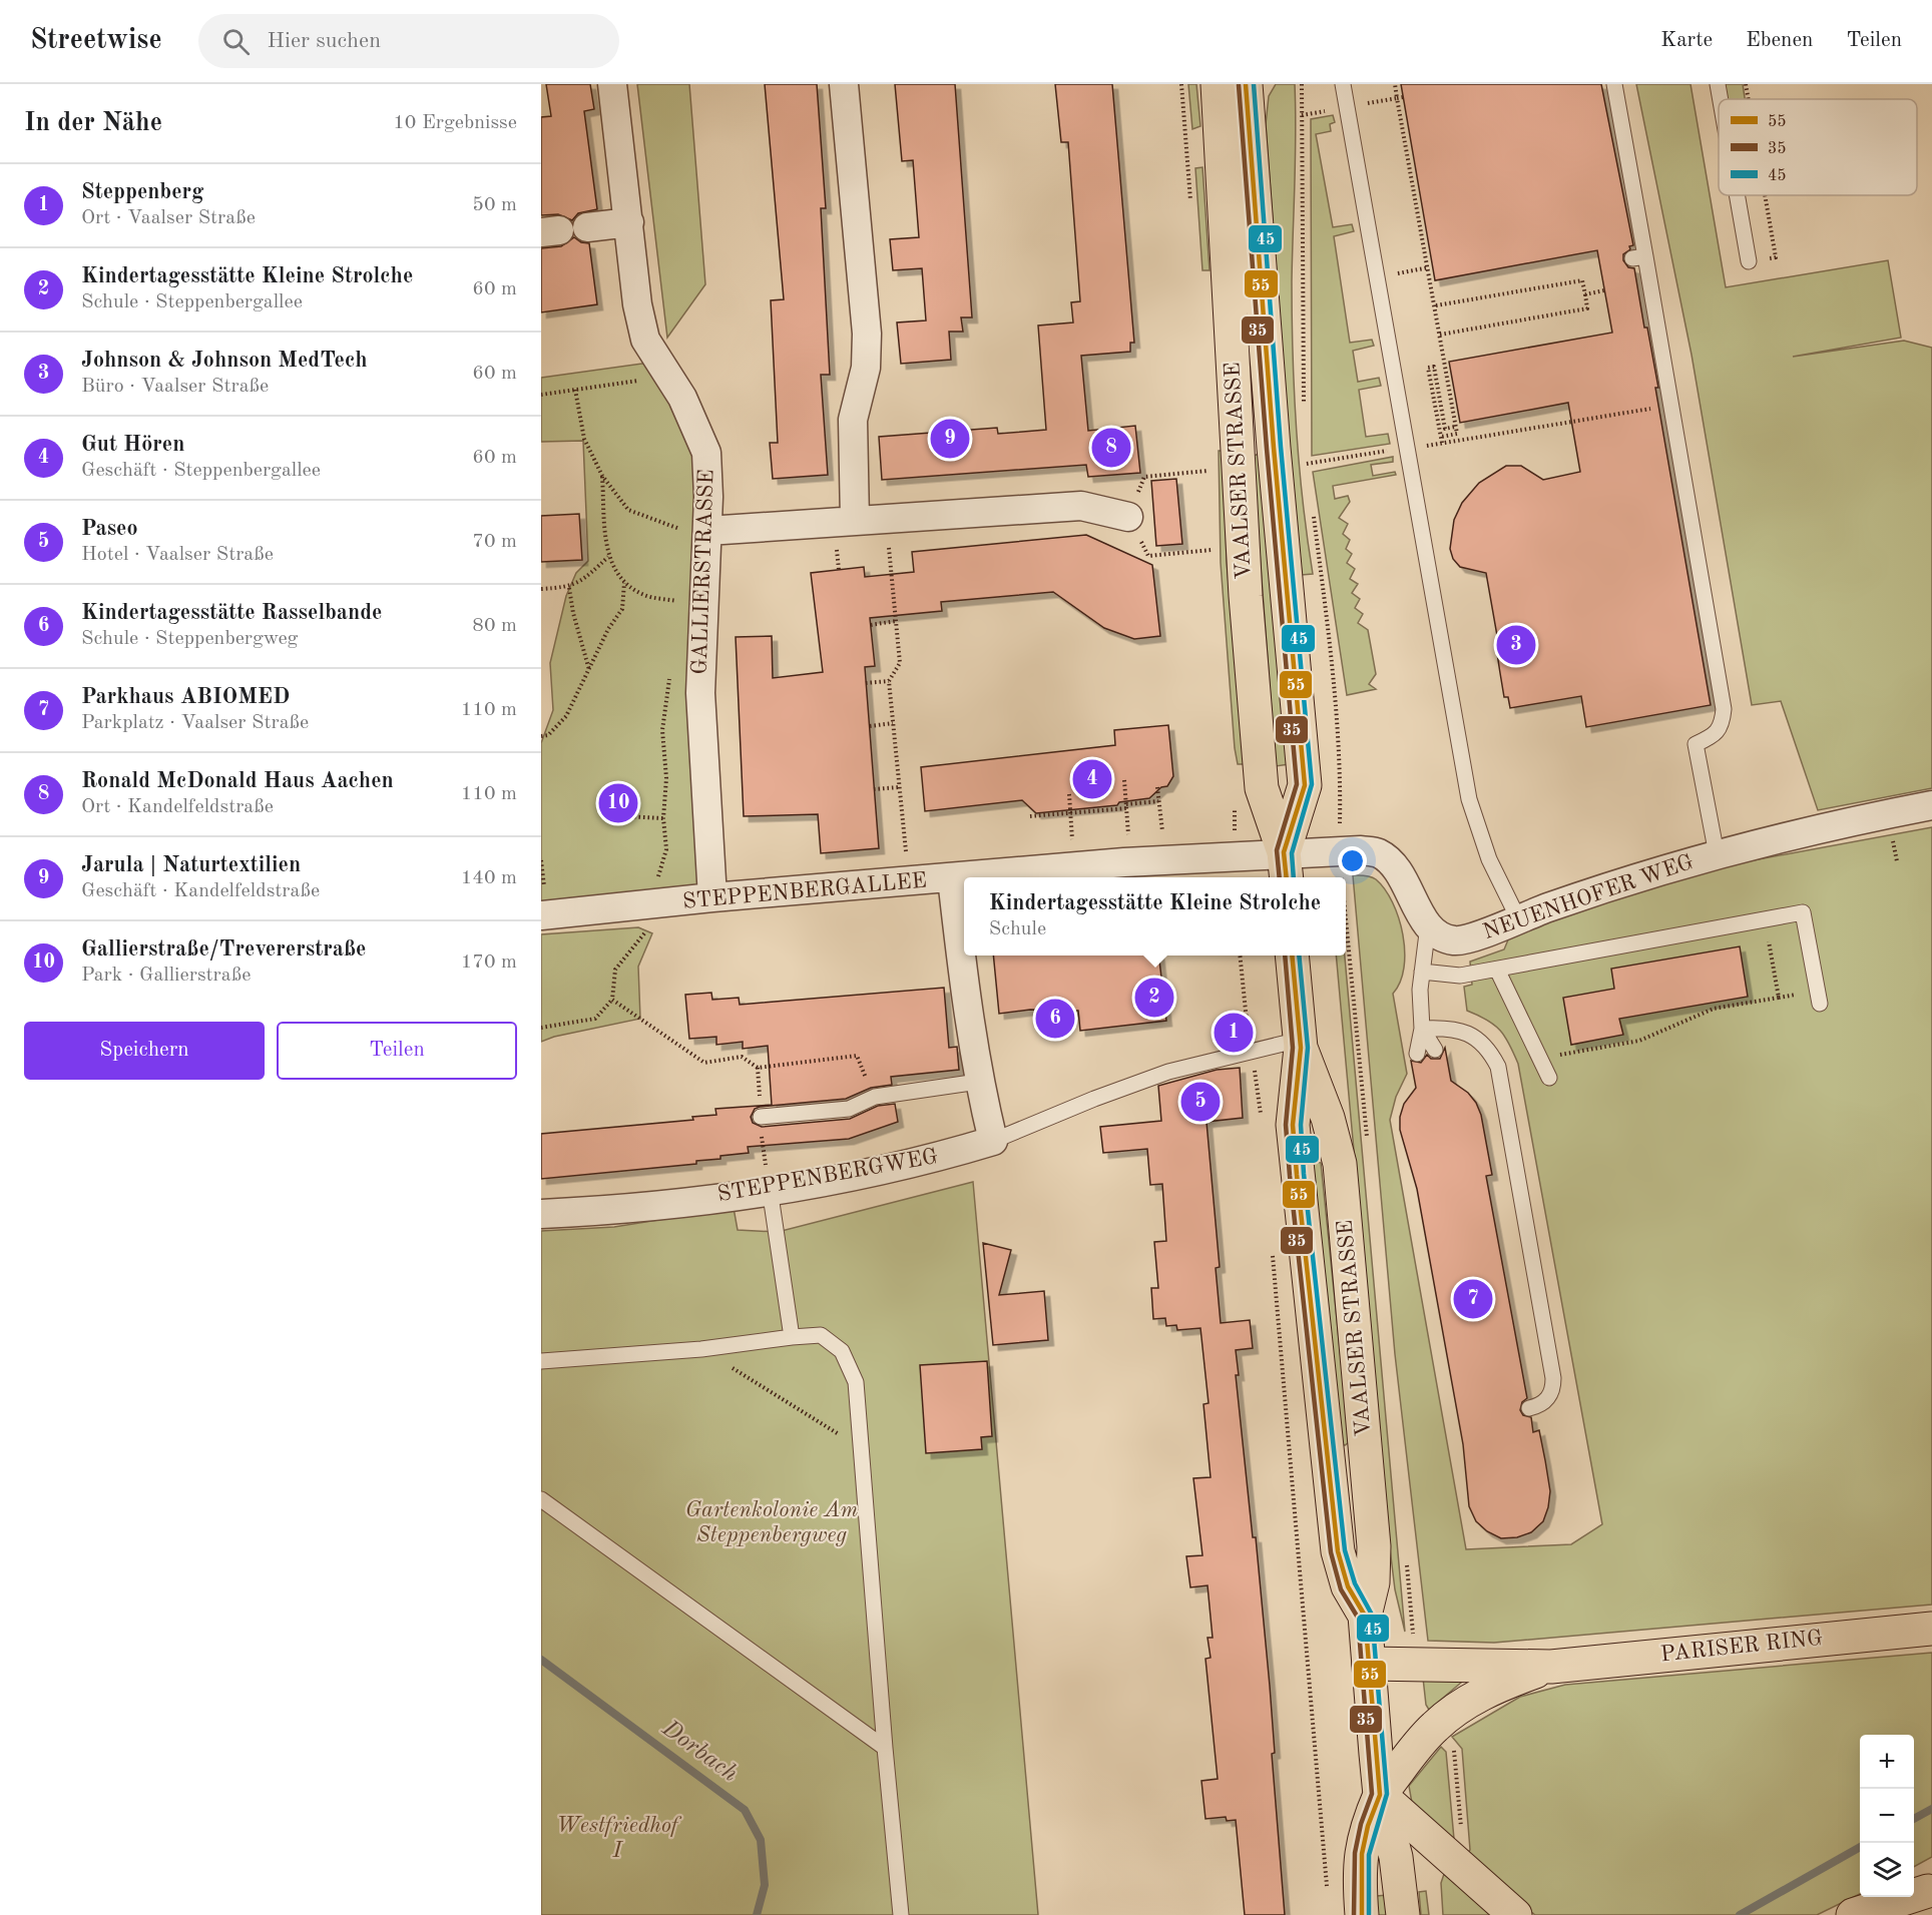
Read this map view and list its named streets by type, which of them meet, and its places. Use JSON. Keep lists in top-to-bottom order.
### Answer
{
  "streets": {
    "main road": ["VAALSER STRASSE", "PARISER RING"],
    "street": [
      "GALLIERSTRASSE",
      "STEPPENBERGALLEE",
      "NEUENHOFER WEG",
      "STEPPENBERGWEG"
    ]
  },
  "crossings": [
    ["VAALSER STRASSE", "STEPPENBERGALLEE"],
    ["GALLIERSTRASSE", "STEPPENBERGALLEE"]
  ],
  "water": ["Dorbach"],
  "parks": ["Gartenkolonie Am Steppenbergweg", "Westfriedhof I"],
  "lines": ["transit line 55", "transit line 45", "transit line 35"],
  "legend": ["55", "35", "45"],
  "page": {
    "header": "Streetwise",
    "search": "Hier suchen",
    "nav": ["Karte", "Ebenen", "Teilen"],
    "heading": ["In der Nähe", "10 Ergebnisse"],
    "list": [
      {
        "mark": "1",
        "name": "Steppenberg",
        "note": "Ort · Vaalser Straße",
        "value": "50 m"
      },
      {
        "mark": "2",
        "name": "Kindertagesstätte Kleine Strolche",
        "note": "Schule · Steppenbergallee",
        "value": "60 m"
      },
      {
        "mark": "3",
        "name": "Johnson & Johnson MedTech",
        "note": "Büro · Vaalser Straße",
        "value": "60 m"
      },
      {
        "mark": "4",
        "name": "Gut Hören",
        "note": "Geschäft · Steppenbergallee",
        "value": "60 m"
      },
      {
        "mark": "5",
        "name": "Paseo",
        "note": "Hotel · Vaalser Straße",
        "value": "70 m"
      },
      {
        "mark": "6",
        "name": "Kindertagesstätte Rasselbande",
        "note": "Schule · Steppenbergweg",
        "value": "80 m"
      },
      {
        "mark": "7",
        "name": "Parkhaus ABIOMED",
        "note": "Parkplatz · Vaalser Straße",
        "value": "110 m"
      },
      {
        "mark": "8",
        "name": "Ronald McDonald Haus Aachen",
        "note": "Ort · Kandelfeldstraße",
        "value": "110 m"
      },
      {
        "mark": "9",
        "name": "Jarula | Naturtextilien",
        "note": "Geschäft · Kandelfeldstraße",
        "value": "140 m"
      },
      {
        "mark": "10",
        "name": "Gallierstraße/Trevererstraße",
        "note": "Park · Gallierstraße",
        "value": "170 m"
      }
    ],
    "pins": [
      "9",
      "8",
      "3",
      "4",
      "10",
      "2",
      "6",
      "1",
      "5",
      "7"
    ],
    "popup": ["Kindertagesstätte Kleine Strolche", "Schule"],
    "buttons": ["Speichern", "Teilen"],
    "map_buttons": ["+", "−"]
  }
}
